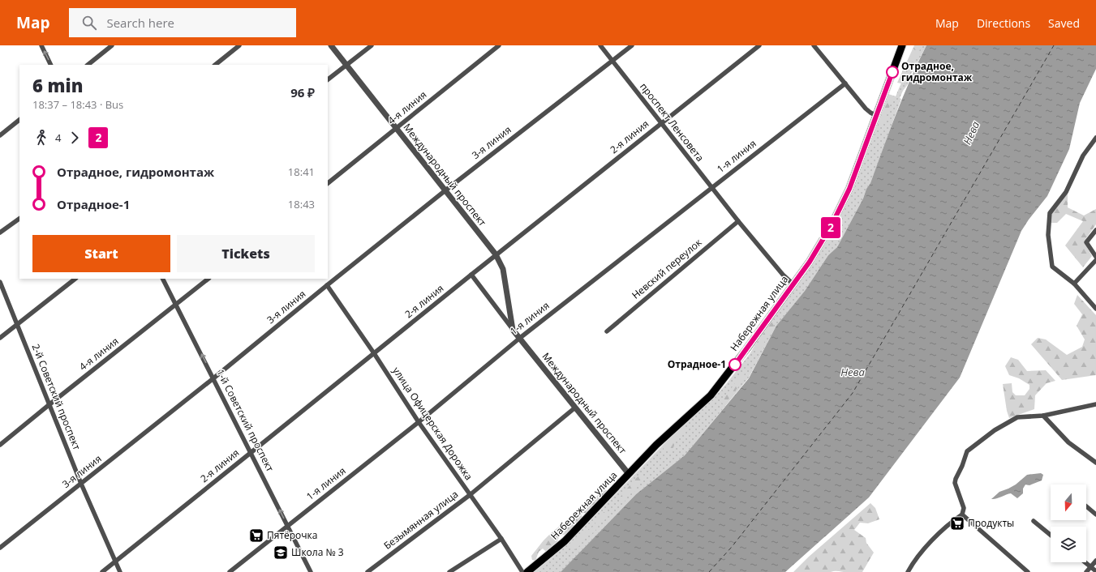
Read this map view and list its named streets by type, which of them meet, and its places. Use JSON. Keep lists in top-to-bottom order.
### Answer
{
  "streets": {
    "main road": ["Набережная улица"],
    "street": [
      "4-я линия",
      "проспект Ленсовета",
      "2-я линия",
      "3-я линия",
      "1-я линия",
      "Международный проспект",
      "Невский переулок",
      "2-й Советский проспект",
      "1-й Советский проспект",
      "улица Офицерская Дорожка",
      "Безымянная улица"
    ]
  },
  "crossings": [
    ["4-я линия", "Международный проспект"],
    ["4-я линия", "2-й Советский проспект"],
    ["4-я линия", "1-й Советский проспект"],
    ["проспект Ленсовета", "2-я линия"],
    ["проспект Ленсовета", "3-я линия"],
    ["проспект Ленсовета", "1-я линия"],
    ["проспект Ленсовета", "Невский переулок"],
    ["проспект Ленсовета", "Набережная улица"],
    ["2-я линия", "Международный проспект"],
    ["2-я линия", "2-й Советский проспект"],
    ["2-я линия", "1-й Советский проспект"],
    ["2-я линия", "улица Офицерская Дорожка"],
    ["3-я линия", "Международный проспект"],
    ["3-я линия", "2-й Советский проспект"],
    ["3-я линия", "1-й Советский проспект"],
    ["3-я линия", "улица Офицерская Дорожка"],
    ["1-я линия", "Международный проспект"],
    ["1-я линия", "1-й Советский проспект"],
    ["1-я линия", "улица Офицерская Дорожка"],
    ["Международный проспект", "Набережная улица"],
    ["Международный проспект", "Безымянная улица"],
    ["улица Офицерская Дорожка", "Безымянная улица"]
  ],
  "one_way": ["1-й Советский проспект"],
  "water": ["Нева"],
  "places": {
    "other": ["Отрадное, гидромонтаж", "Отрадное-1"],
    "supermarket": ["Продукты", "Пятёрочка"],
    "school or university": ["Школа № 3"]
  },
  "lines": ["bus line 2"],
  "north": "bottom",
  "page": {
    "header": "Map",
    "search": "Search here",
    "nav": ["Map", "Directions", "Saved"],
    "on_map": "2",
    "heading": ["6 min", "18:37 – 18:43 · Bus", "96 ₽"],
    "legs": ["4", "2"],
    "list": [
      {
        "name": "Отрадное, гидромонтаж",
        "value": "18:41"
      },
      {
        "name": "Отрадное-1",
        "value": "18:43"
      }
    ],
    "buttons": ["Start", "Tickets"]
  }
}
